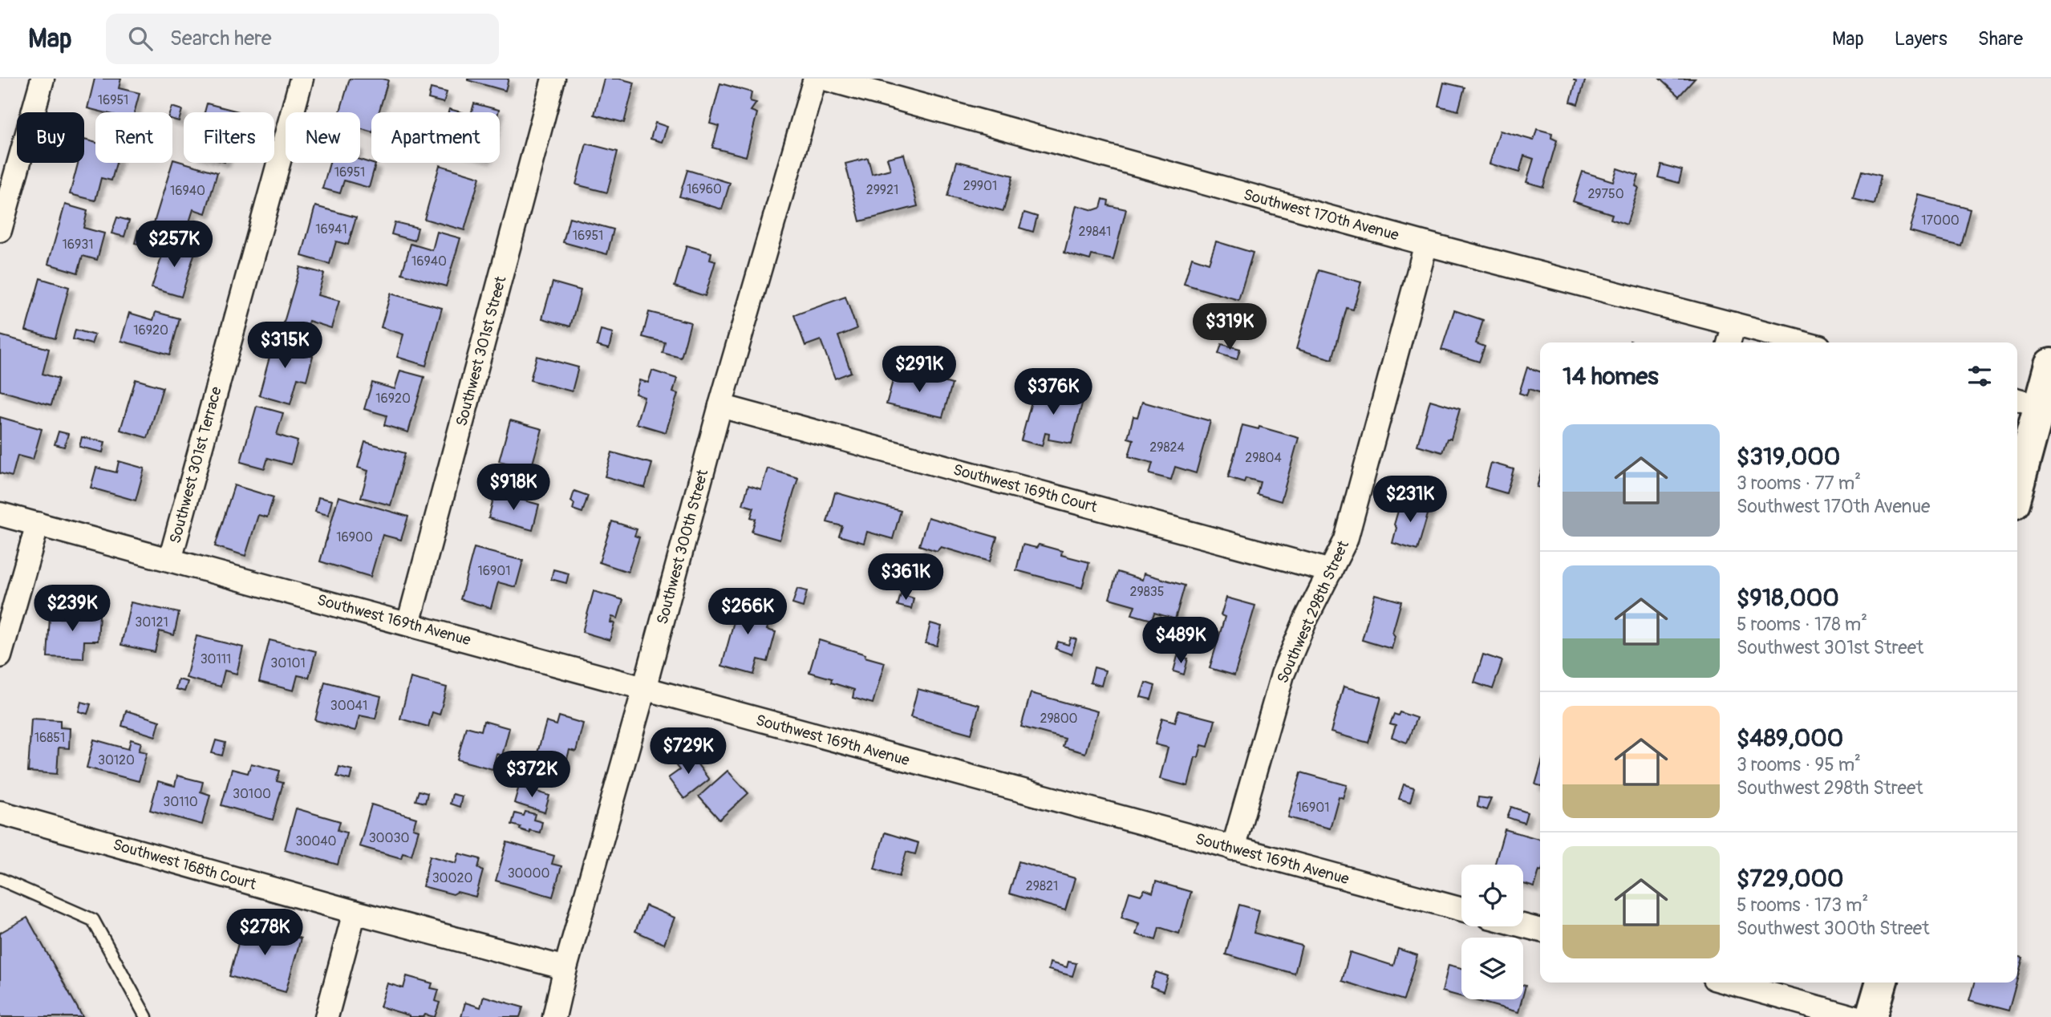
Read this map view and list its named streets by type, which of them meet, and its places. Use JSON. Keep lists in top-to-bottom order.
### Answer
{
  "streets": {
    "street": [
      "Southwest 170th Avenue",
      "Southwest 301st Street",
      "Southwest 301st Terrace",
      "Southwest 169th Court",
      "Southwest 300th Street",
      "Southwest 298th Street",
      "Southwest 169th Avenue",
      "Southwest 168th Court"
    ]
  },
  "crossings": [
    ["Southwest 170th Avenue", "Southwest 298th Street"],
    ["Southwest 301st Street", "Southwest 169th Avenue"],
    ["Southwest 301st Terrace", "Southwest 169th Avenue"],
    ["Southwest 169th Court", "Southwest 300th Street"],
    ["Southwest 169th Court", "Southwest 298th Street"],
    ["Southwest 300th Street", "Southwest 169th Avenue"],
    ["Southwest 300th Street", "Southwest 168th Court"],
    ["Southwest 298th Street", "Southwest 169th Avenue"]
  ],
  "house_numbers": [
    "16951",
    "16951",
    "29901",
    "16960",
    "29921",
    "16940",
    "29750",
    "17000",
    "16941",
    "29841",
    "16951",
    "16931",
    "16940",
    "16920",
    "16920",
    "29824",
    "29804",
    "16900",
    "16901",
    "29835",
    "30121",
    "30111",
    "30101",
    "30041",
    "29800",
    "16851",
    "30120",
    "30100",
    "30110",
    "16901",
    "30030",
    "30040",
    "30000",
    "30020",
    "29821"
  ],
  "page": {
    "header": "Map",
    "search": "Search here",
    "nav": ["Map", "Layers", "Share"],
    "chip": [
      "Buy",
      "Rent",
      "Filters",
      "New",
      "Apartment"
    ],
    "price": [
      "$257K",
      "$319K",
      "$315K",
      "$291K",
      "$376K",
      "$918K",
      "$231K",
      "$361K",
      "$239K",
      "$266K",
      "$489K",
      "$729K",
      "$372K",
      "$278K"
    ],
    "heading": "14 homes",
    "list": [
      {
        "name": "$319,000",
        "note": "3 rooms · 77 m² · Southwest 170th Avenue"
      },
      {
        "name": "$918,000",
        "note": "5 rooms · 178 m² · Southwest 301st Street"
      },
      {
        "name": "$489,000",
        "note": "3 rooms · 95 m² · Southwest 298th Street"
      },
      {
        "name": "$729,000",
        "note": "5 rooms · 173 m² · Southwest 300th Street"
      }
    ]
  }
}
